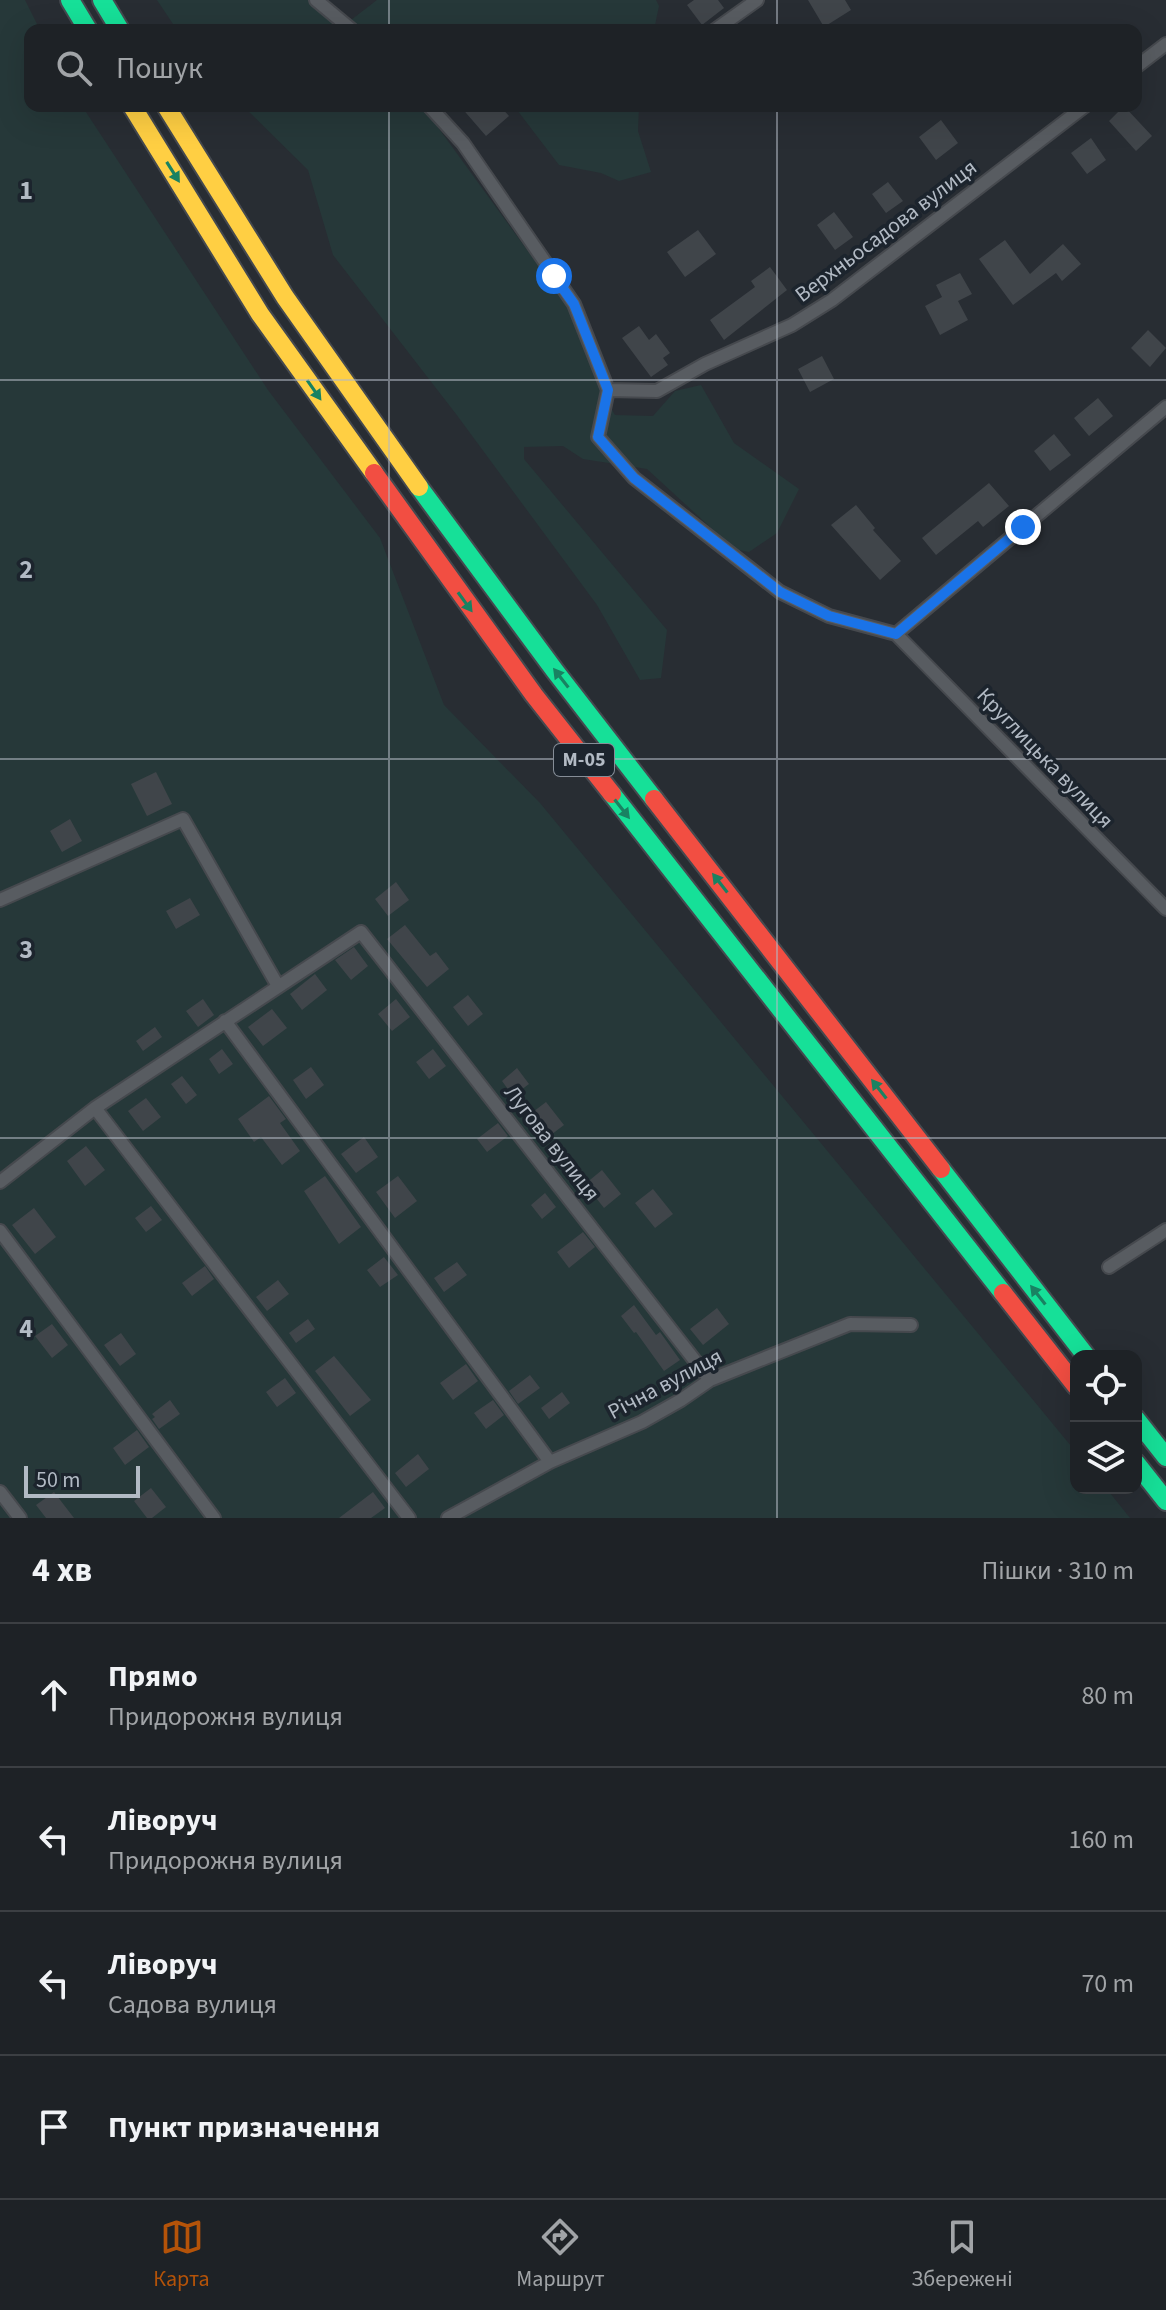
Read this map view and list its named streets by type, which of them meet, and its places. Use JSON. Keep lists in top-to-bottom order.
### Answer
{
  "streets": {
    "highway": ["М-05"],
    "street": [
      "Верхньосадова вулиця",
      "Круглицька вулиця",
      "Лугова вулиця",
      "Річна вулиця"
    ]
  },
  "crossings": [
    ["Лугова вулиця", "Річна вулиця"]
  ],
  "scale_bar": "50 m",
  "page": {
    "search": "Пошук",
    "scale": "50 m",
    "heading": ["4 хв", "Пішки · 310 m"],
    "list": [
      ["Прямо", "Придорожня вулиця", "80 m"],
      ["Ліворуч", "Придорожня вулиця", "160 m"],
      ["Ліворуч", "Садова вулиця", "70 m"],
      "Пункт призначення"
    ],
    "nav": ["Карта", "Маршрут", "Збережені"]
  },
  "grid": {
    "rows": [
      "1",
      "2",
      "3",
      "4"
    ]
  }
}
